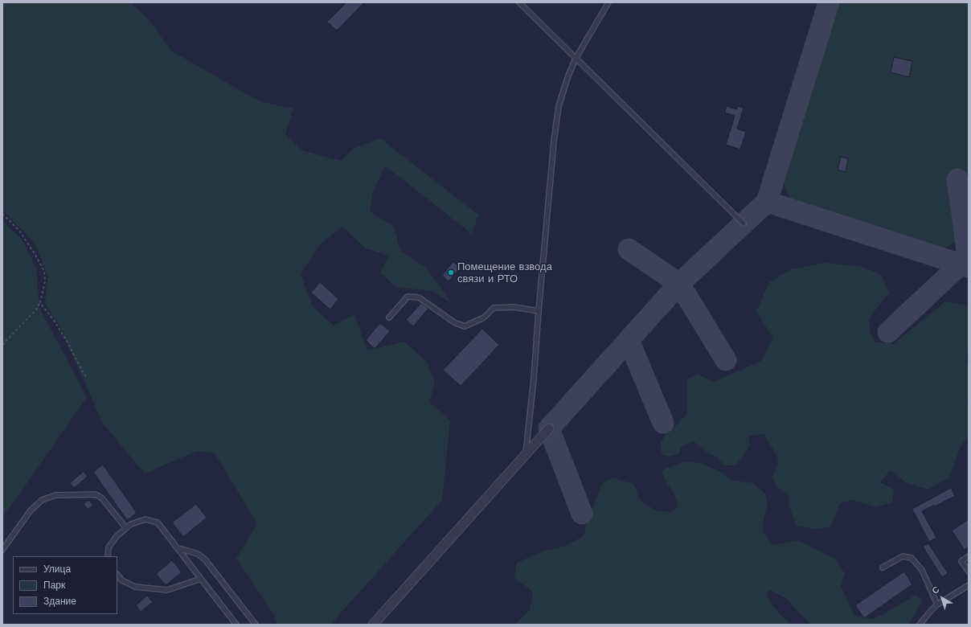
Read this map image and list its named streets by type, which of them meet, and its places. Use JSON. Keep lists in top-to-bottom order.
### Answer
{
  "places": ["Помещение взвода связи и РТО"],
  "legend": ["Улица", "Парк", "Здание"],
  "north": "top left"
}
